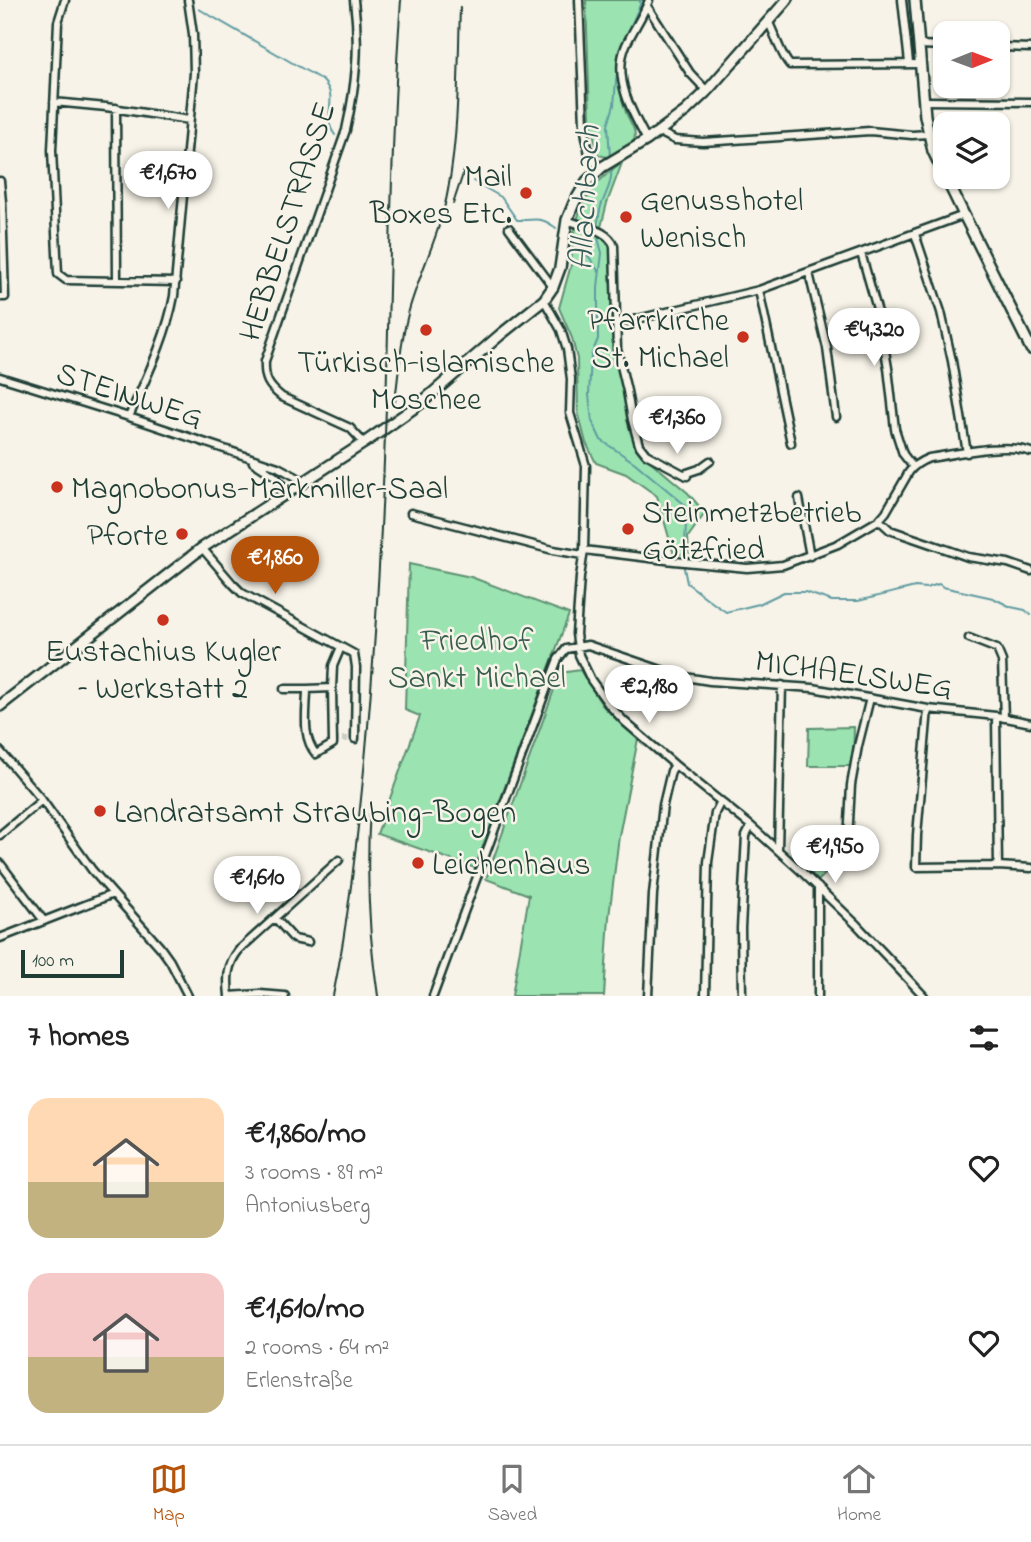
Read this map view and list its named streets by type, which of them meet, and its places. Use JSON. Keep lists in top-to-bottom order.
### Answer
{
  "streets": {
    "street": ["HEBBELSTRASSE", "STEINWEG", "MICHAELSWEG"]
  },
  "water": ["Allachbach"],
  "parks": ["Friedhof Sankt Michael"],
  "places": [
    "Mail Boxes Etc.",
    "Genusshotel Wenisch",
    "Türkisch-islamische Moschee",
    "Pfarrkirche St. Michael",
    "Magnobonus-Markmiller-Saal",
    "Steinmetzbetrieb Götzfried",
    "Pforte",
    "Eustachius Kugler – Werkstatt 2",
    "Landratsamt Straubing-Bogen",
    "Leichenhaus"
  ],
  "scale_bar": "100 m",
  "north": "right",
  "page": {
    "price": [
      "€1,670",
      "€4,320",
      "€1,360",
      "€1,860",
      "€2,180",
      "€1,950",
      "€1,610"
    ],
    "scale": "100 m",
    "heading": "7 homes",
    "list": [
      {
        "name": "€1,860/mo",
        "note": "3 rooms · 89 m² · Antoniusberg"
      },
      {
        "name": "€1,610/mo",
        "note": "2 rooms · 64 m² · Erlenstraße"
      }
    ],
    "tabs": ["Map", "Saved", "Home"]
  }
}
